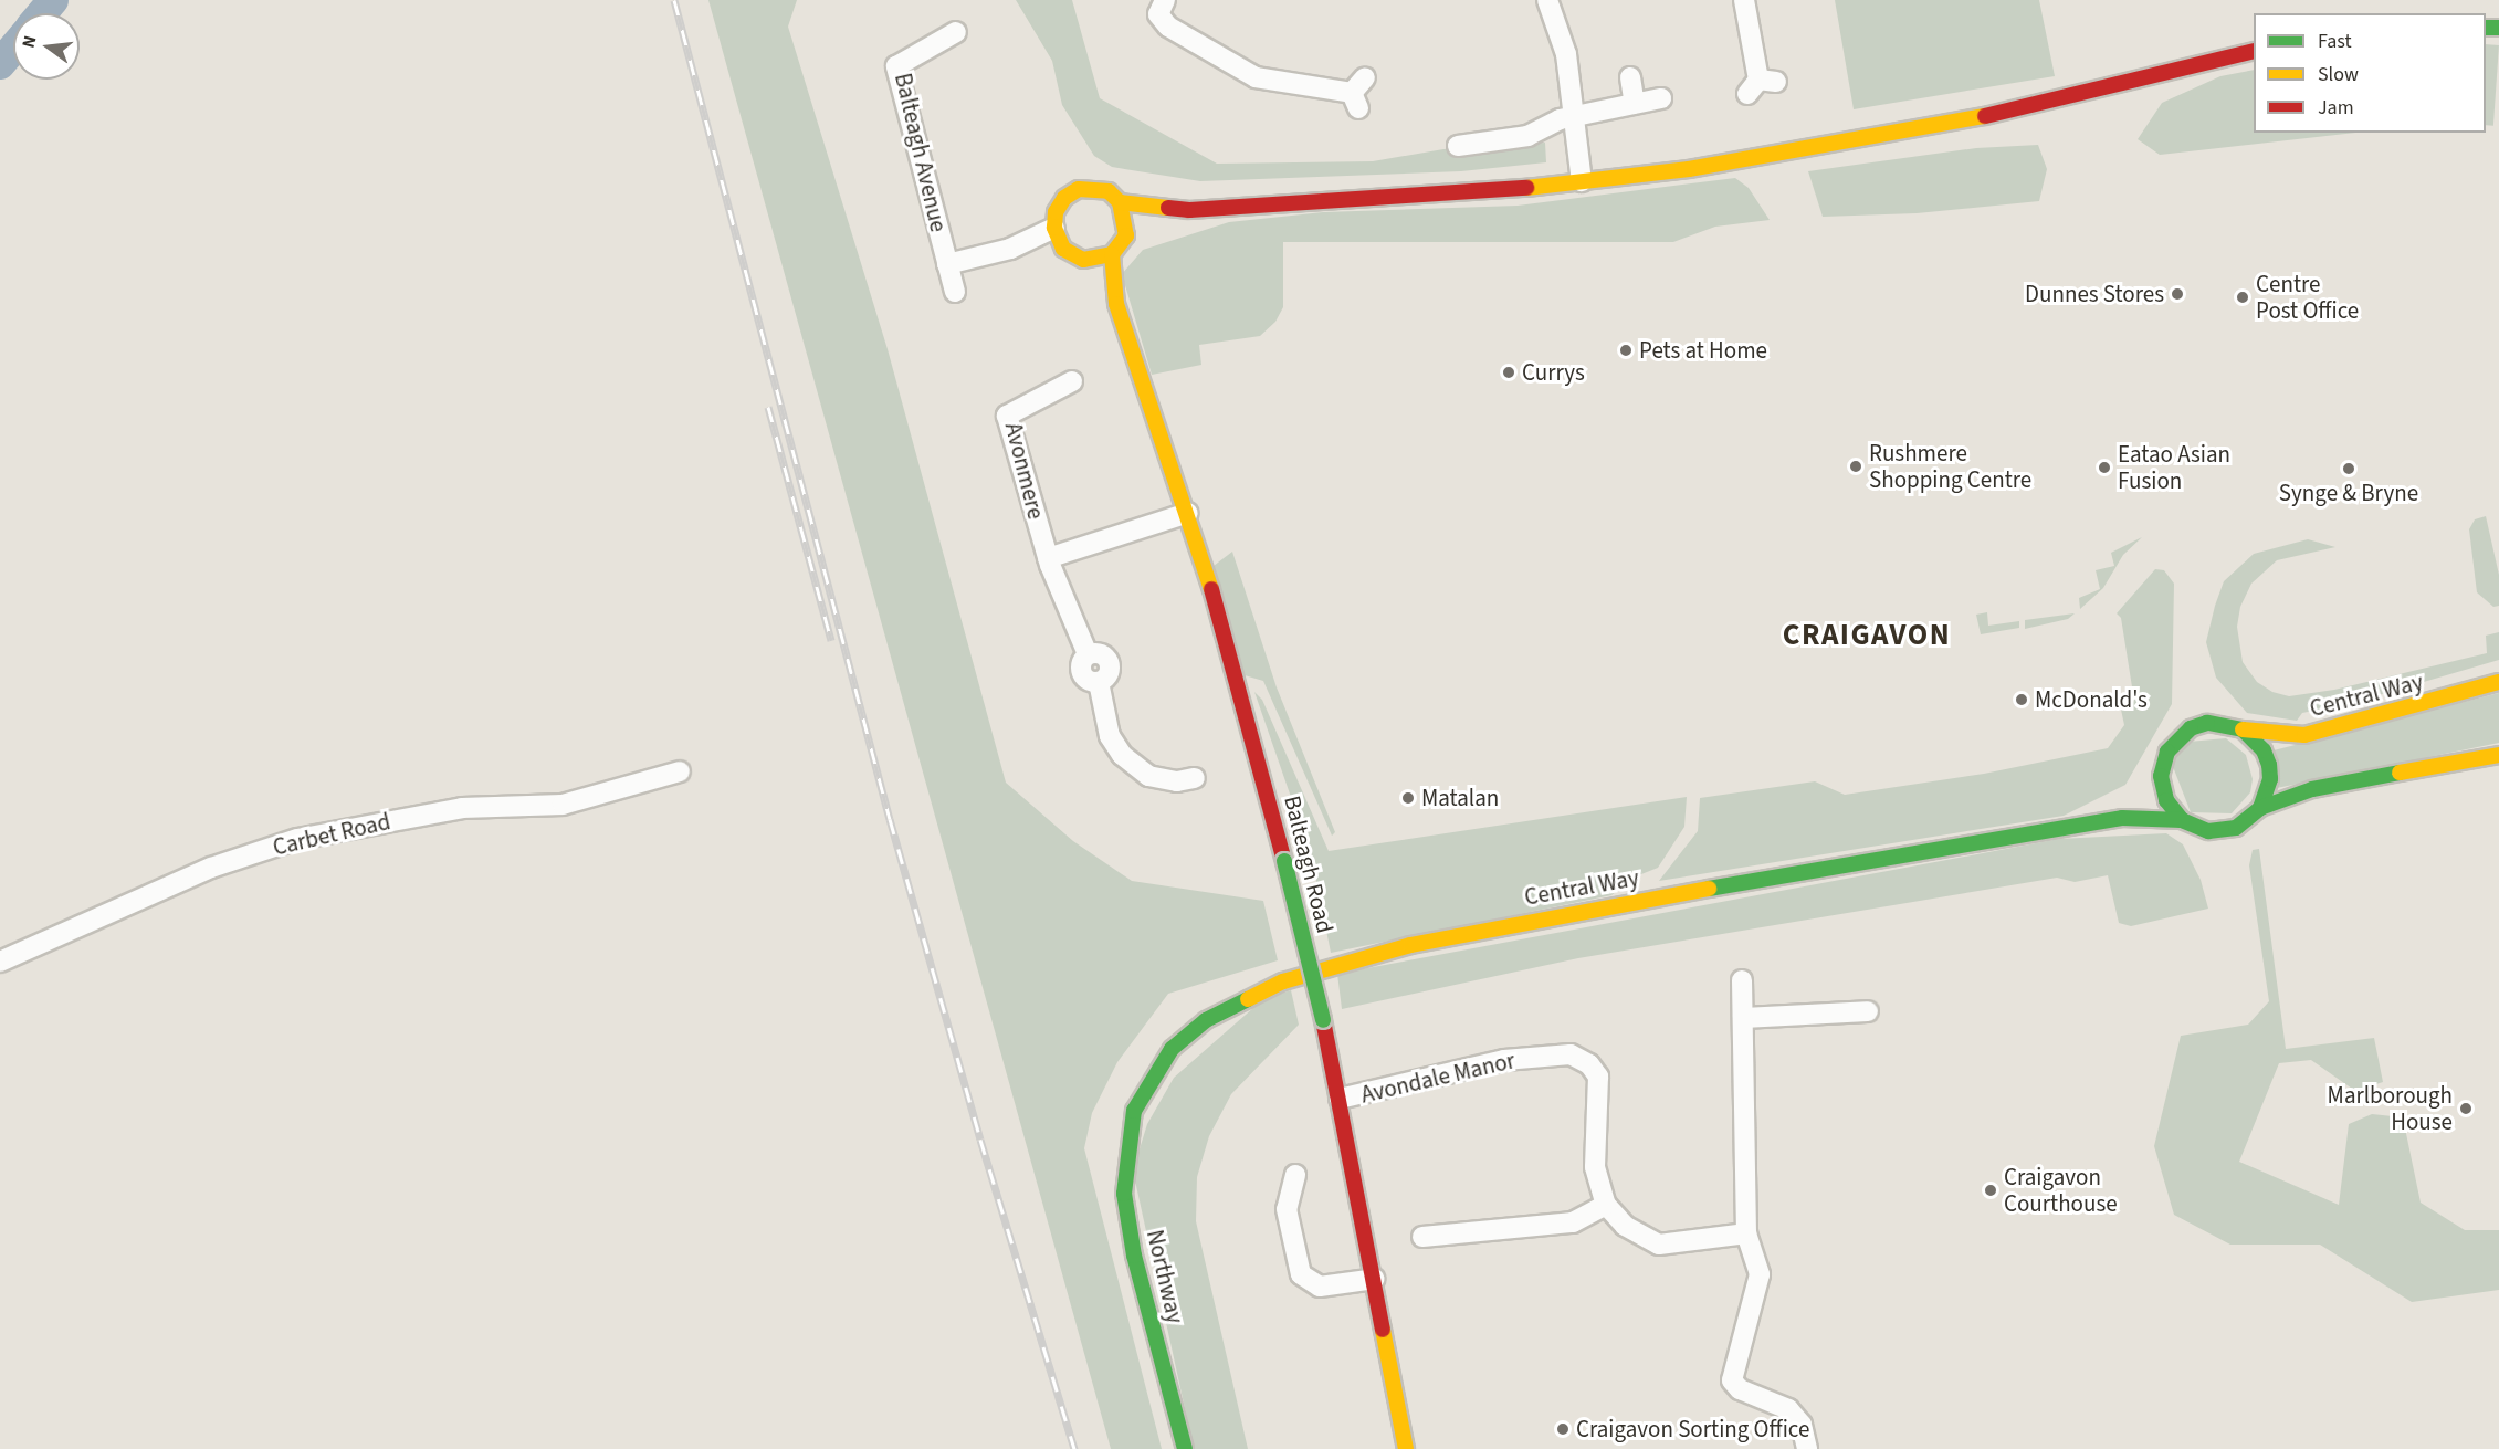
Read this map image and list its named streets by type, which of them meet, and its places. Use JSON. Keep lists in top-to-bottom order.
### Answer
{
  "streets": {
    "main road": ["Central Way", "Balteagh Road", "Northway"],
    "street": [
      "Balteagh Avenue",
      "Avonmere",
      "Carbet Road",
      "Avondale Manor"
    ]
  },
  "crossings": [
    ["Balteagh Avenue", "Balteagh Road"],
    ["Central Way", "Northway"],
    ["Balteagh Road", "Avondale Manor"]
  ],
  "districts": ["CRAIGAVON"],
  "places": [
    "Dunnes Stores",
    "Centre Post Office",
    "Pets at Home",
    "Currys",
    "Rushmere Shopping Centre",
    "Eatao Asian Fusion",
    "Synge & Bryne",
    "McDonald's",
    "Matalan",
    "Marlborough House",
    "Craigavon Courthouse",
    "Craigavon Sorting Office"
  ],
  "legend": ["Fast", "Slow", "Jam"],
  "north": "left"
}
